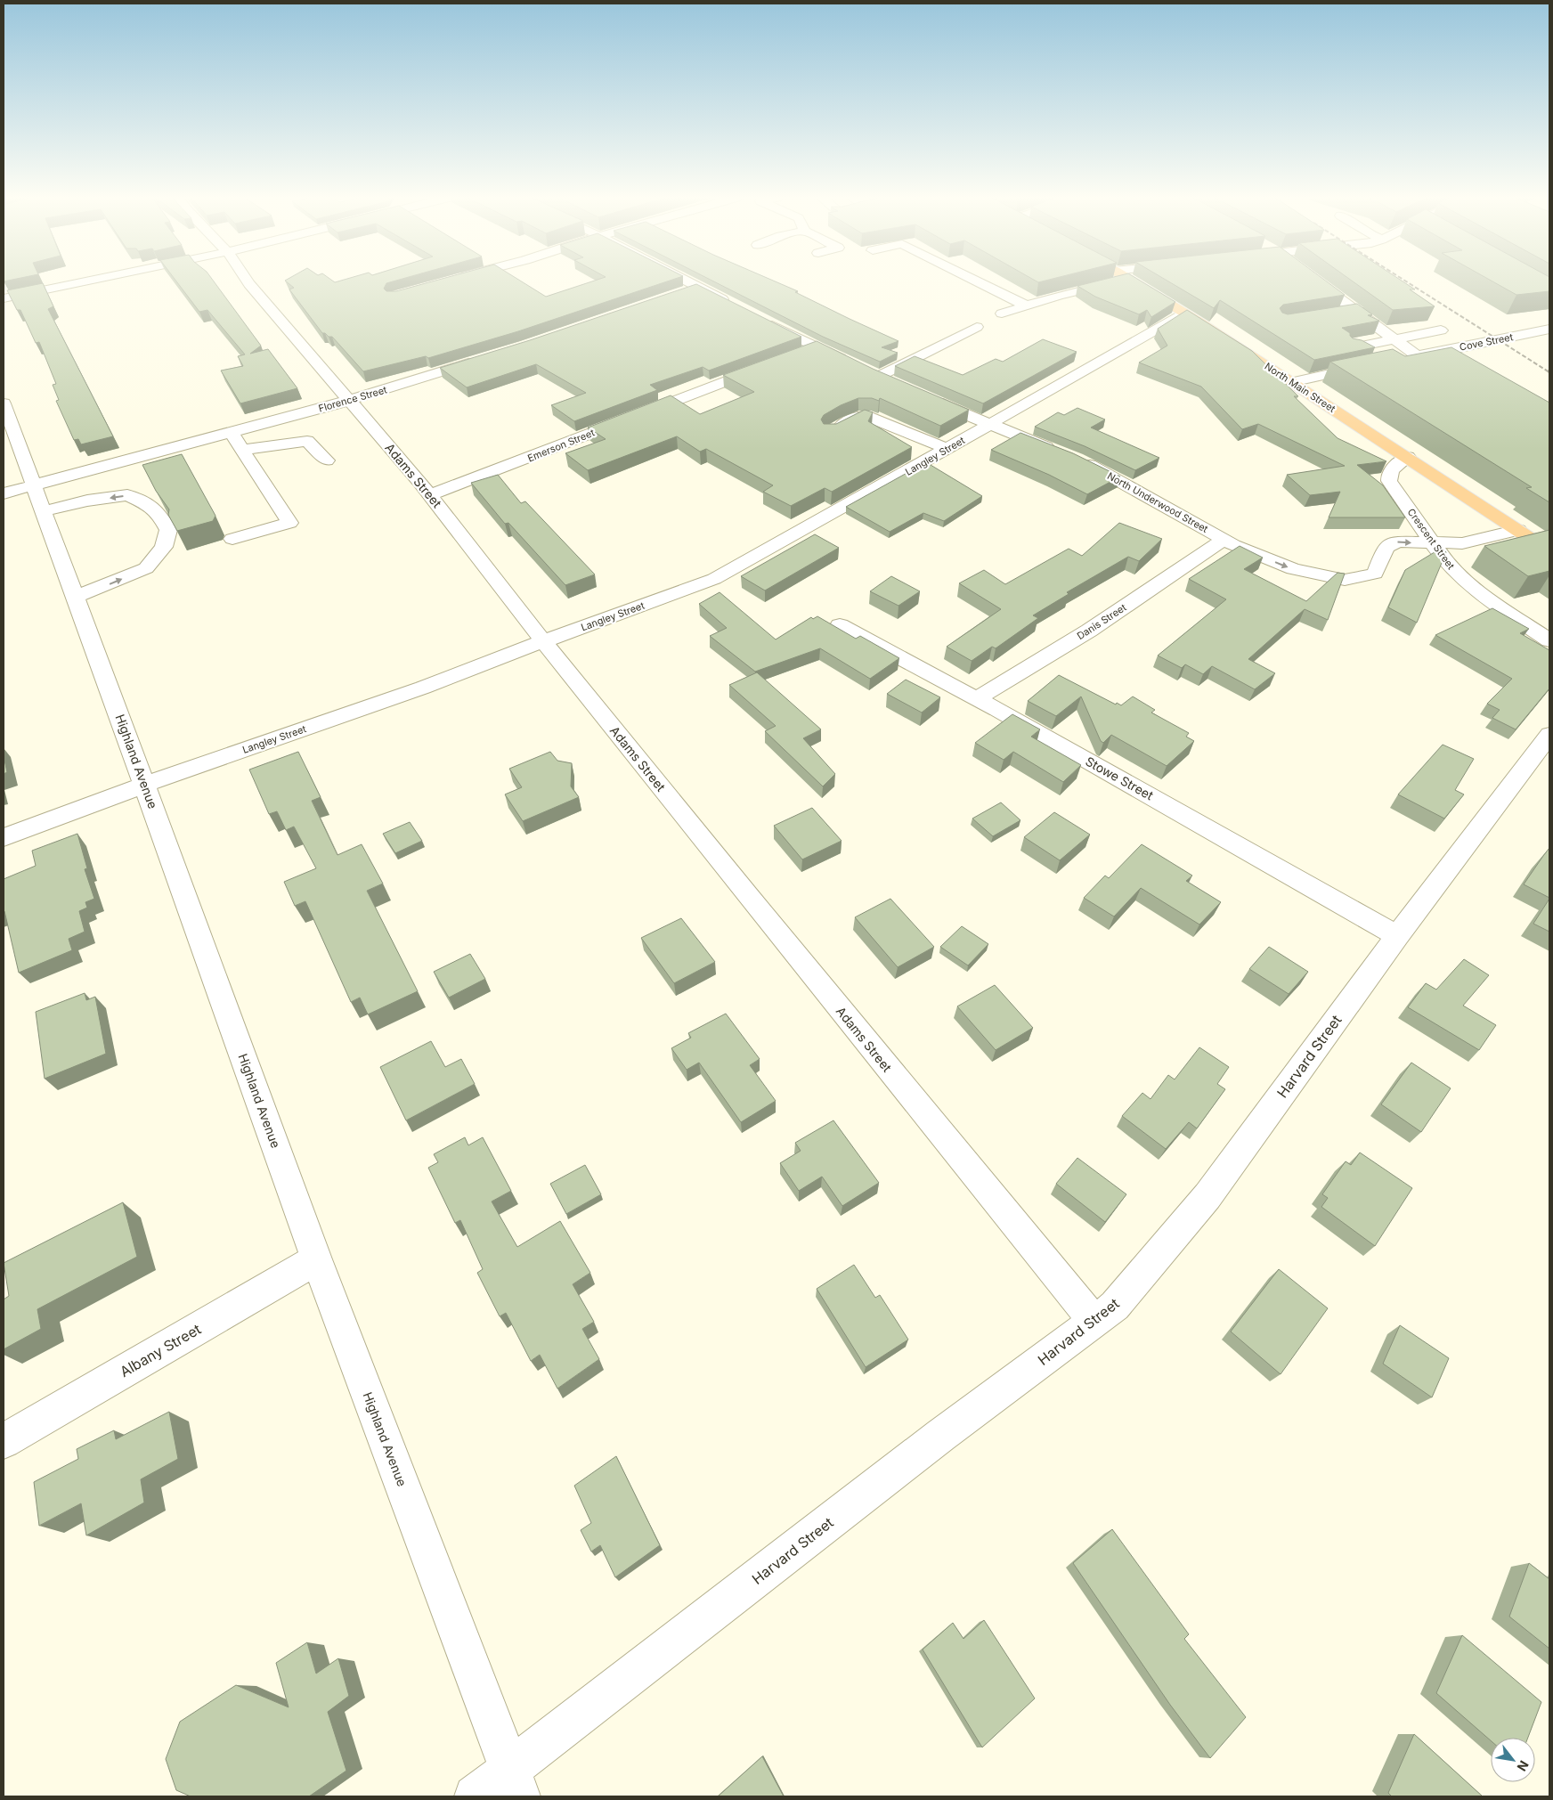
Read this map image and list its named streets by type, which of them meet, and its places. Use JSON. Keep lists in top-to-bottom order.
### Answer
{
  "streets": {
    "main road": ["North Main Street"],
    "street": [
      "Cove Street",
      "Florence Street",
      "Emerson Street",
      "Langley Street",
      "Adams Street",
      "North Underwood Street",
      "Crescent Street",
      "Danis Street",
      "Highland Avenue",
      "Stowe Street",
      "Harvard Street",
      "Albany Street"
    ]
  },
  "crossings": [
    ["North Main Street", "Langley Street"],
    ["North Main Street", "Crescent Street"],
    ["Florence Street", "Adams Street"],
    ["Florence Street", "Highland Avenue"],
    ["Emerson Street", "Adams Street"],
    ["Langley Street", "Adams Street"],
    ["Langley Street", "North Underwood Street"],
    ["Langley Street", "Highland Avenue"],
    ["Adams Street", "Harvard Street"],
    ["North Underwood Street", "Crescent Street"],
    ["North Underwood Street", "Danis Street"],
    ["Danis Street", "Stowe Street"],
    ["Highland Avenue", "Harvard Street"],
    ["Highland Avenue", "Albany Street"],
    ["Stowe Street", "Harvard Street"]
  ],
  "north": "bottom right"
}
